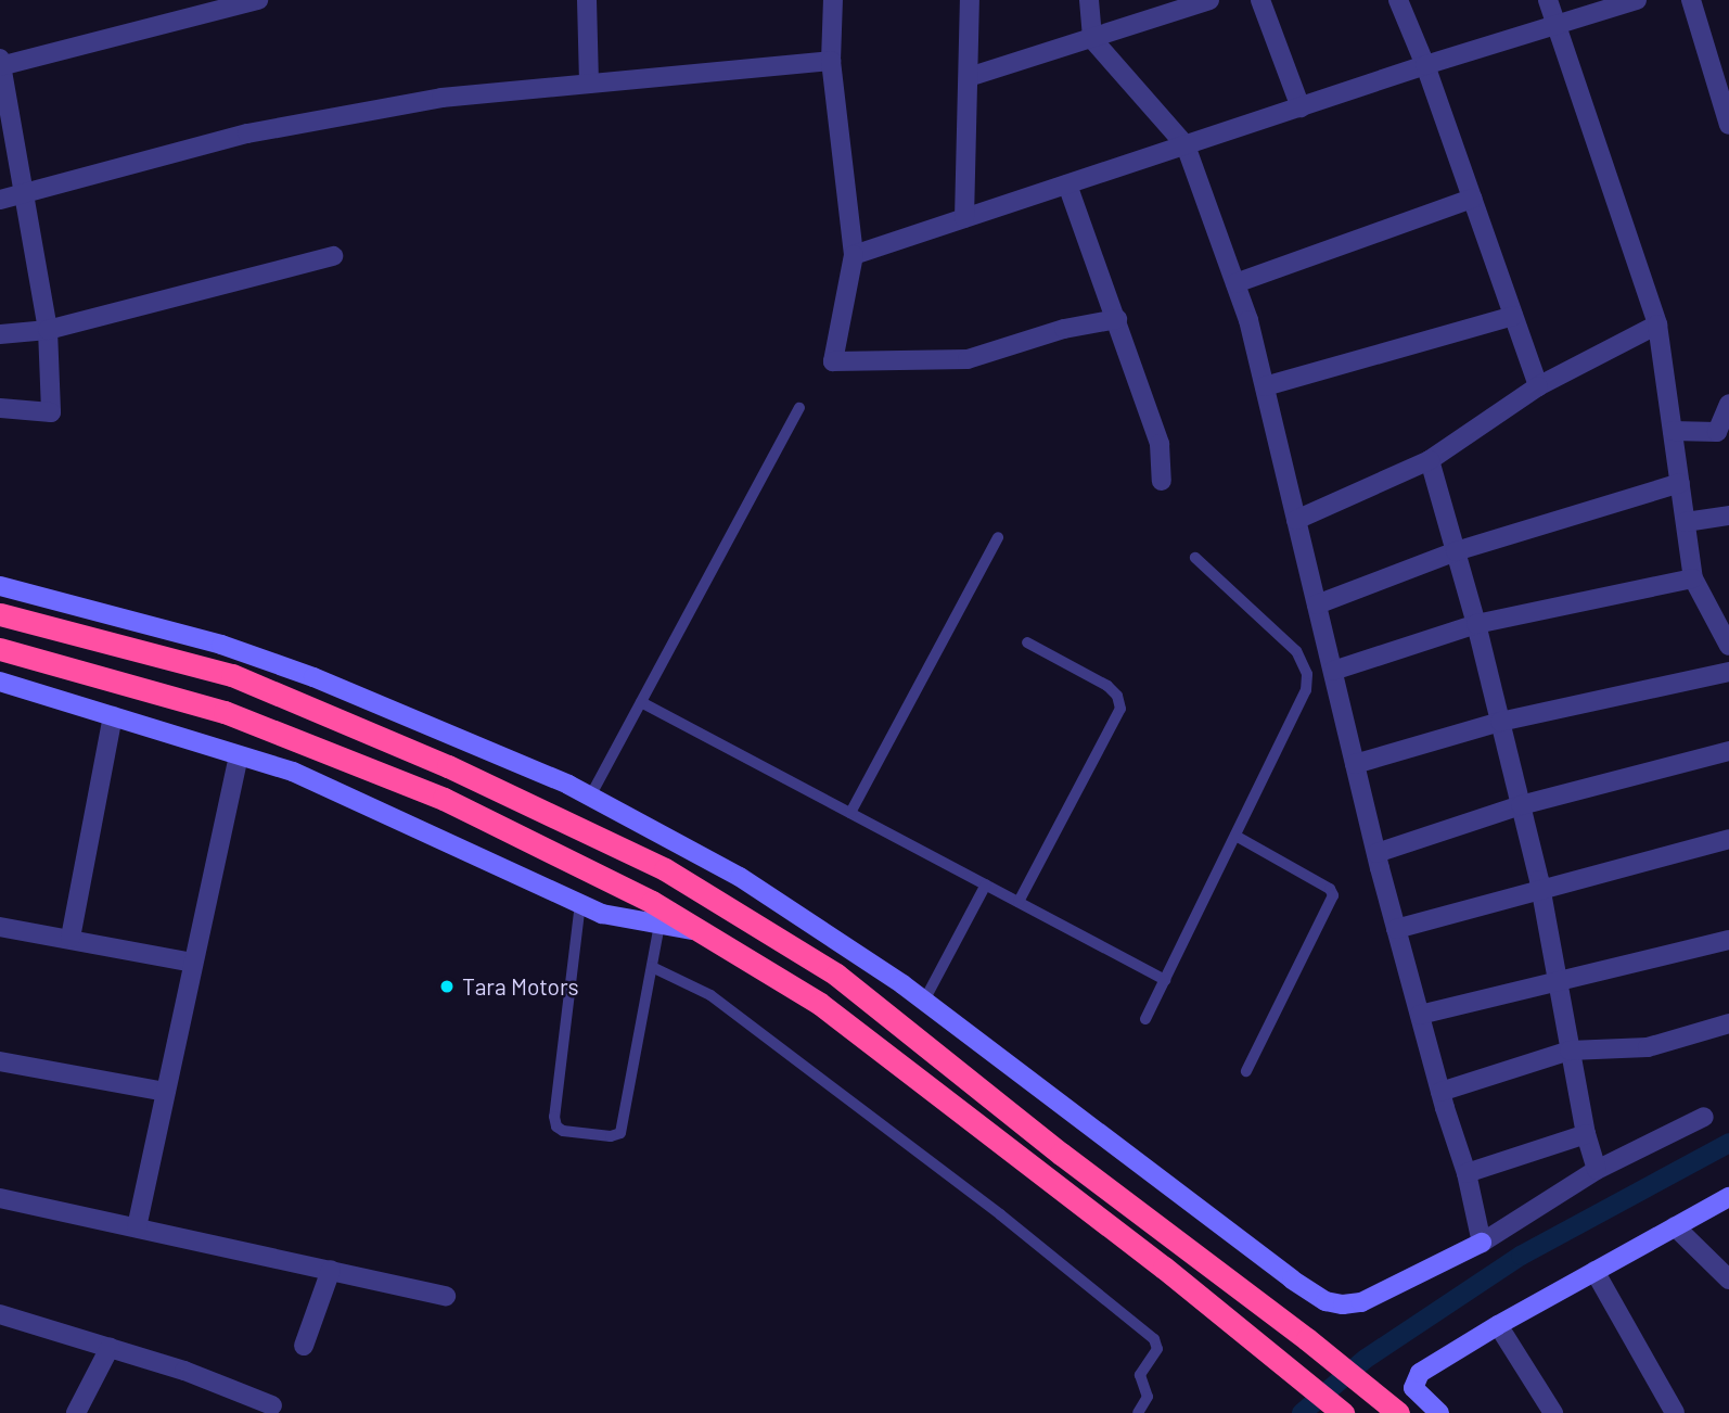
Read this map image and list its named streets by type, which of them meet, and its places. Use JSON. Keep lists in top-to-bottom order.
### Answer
{
  "places": ["Tara Motors"]
}
